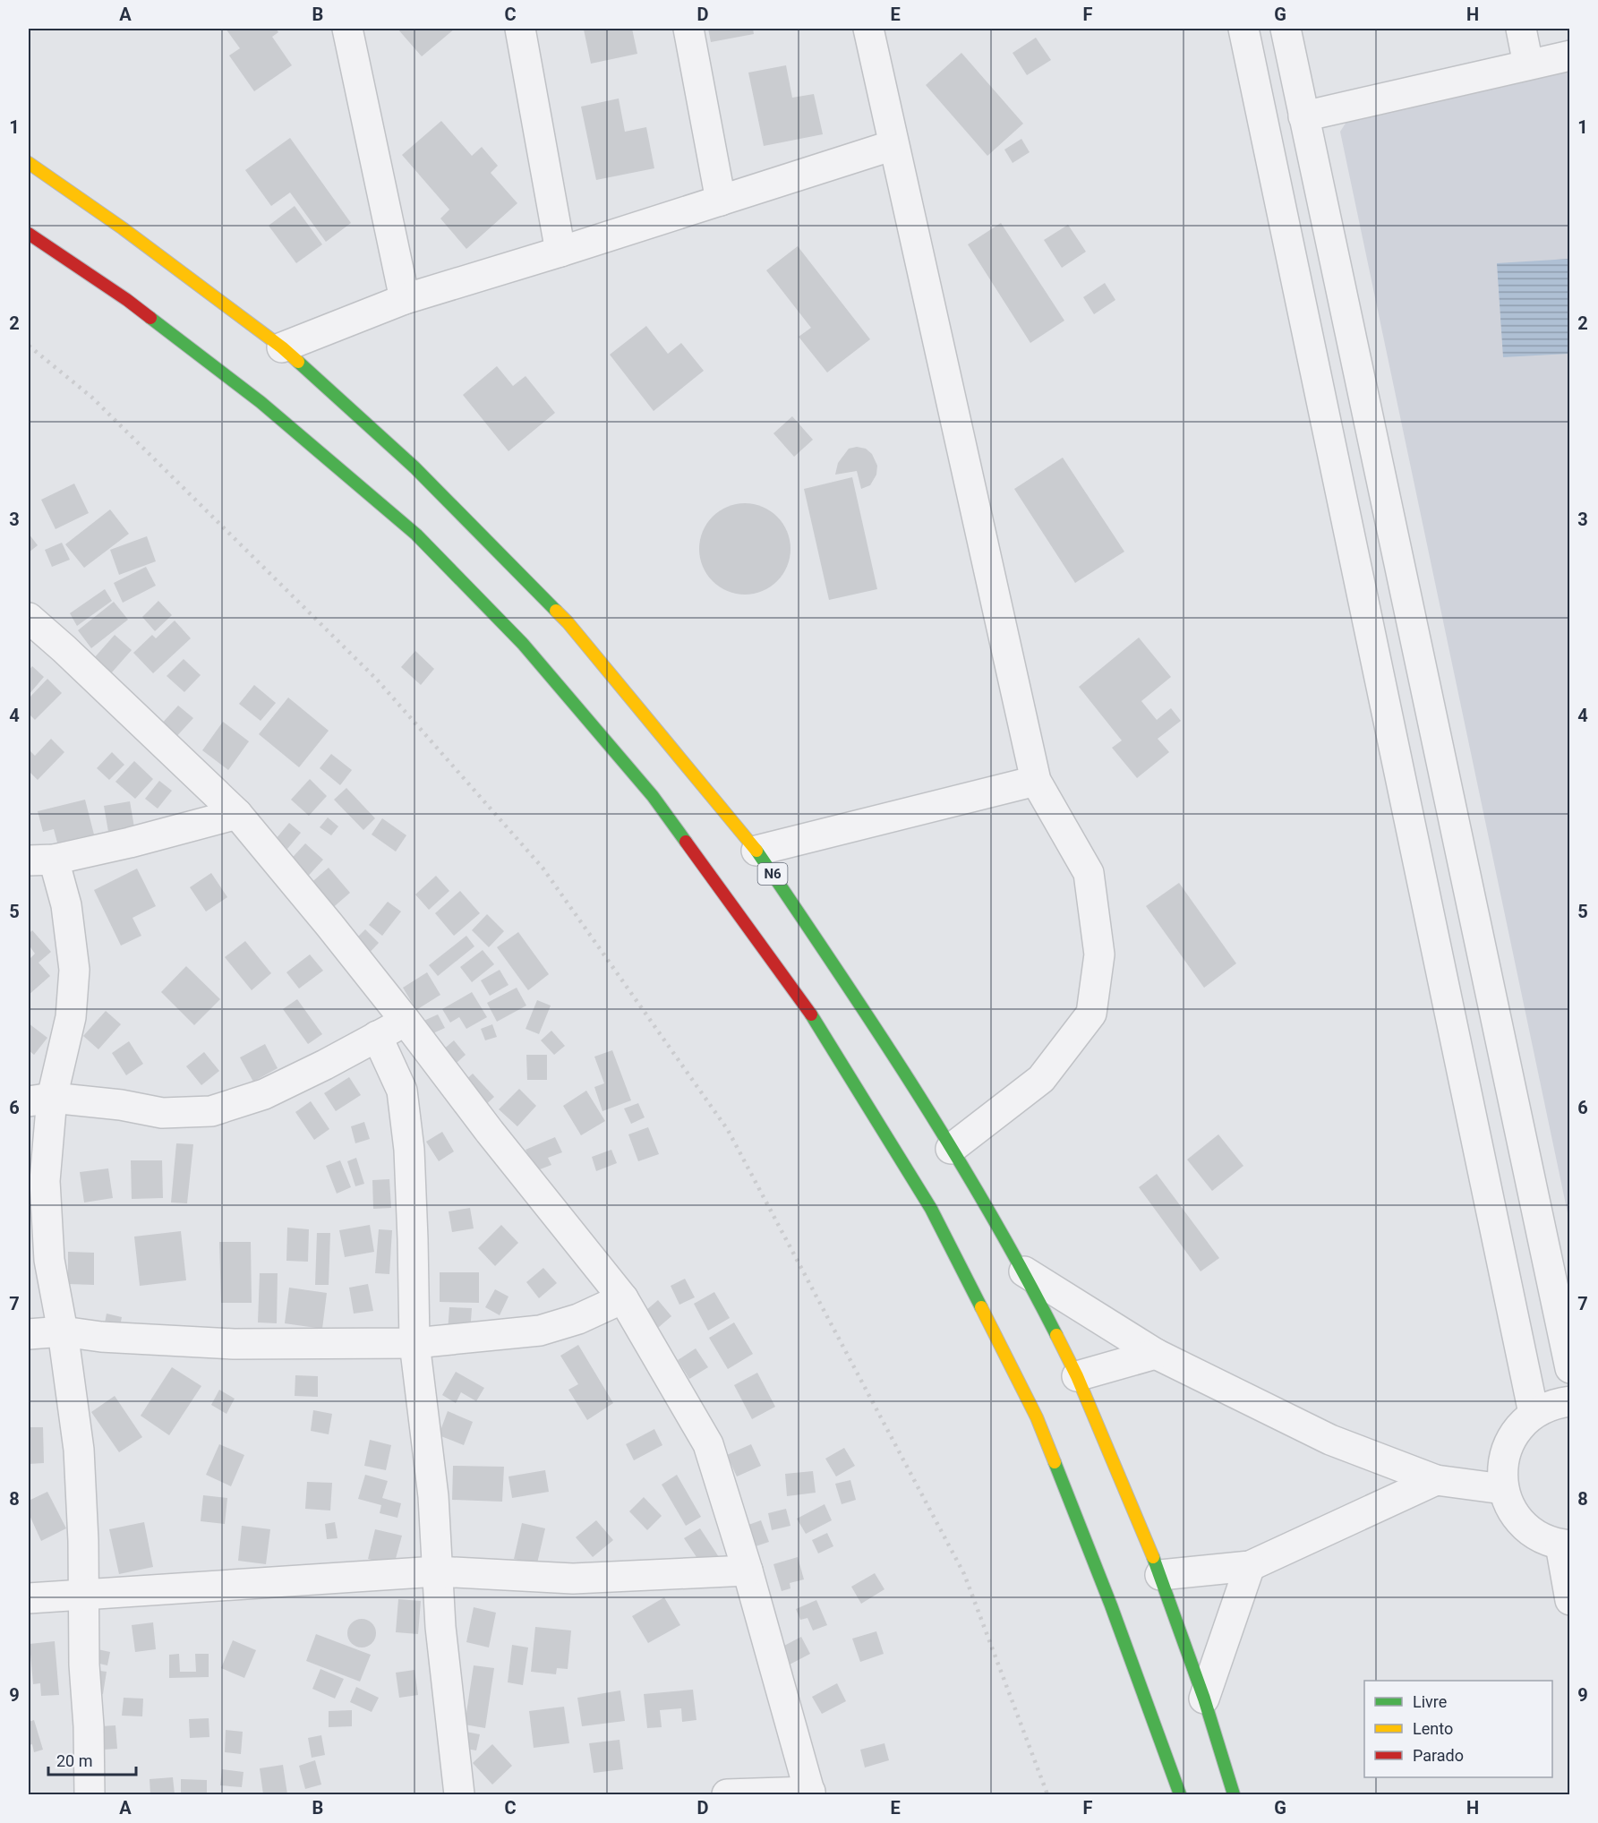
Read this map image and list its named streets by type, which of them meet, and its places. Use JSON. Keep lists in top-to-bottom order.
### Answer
{
  "streets": {
    "highway": ["N6"]
  },
  "legend": ["Livre", "Lento", "Parado"],
  "scale_bar": "20 m",
  "grid": {
    "columns": [
      "A",
      "B",
      "C",
      "D",
      "E",
      "F",
      "G",
      "H"
    ],
    "rows": [
      "1",
      "2",
      "3",
      "4",
      "5",
      "6",
      "7",
      "8",
      "9"
    ]
  }
}
